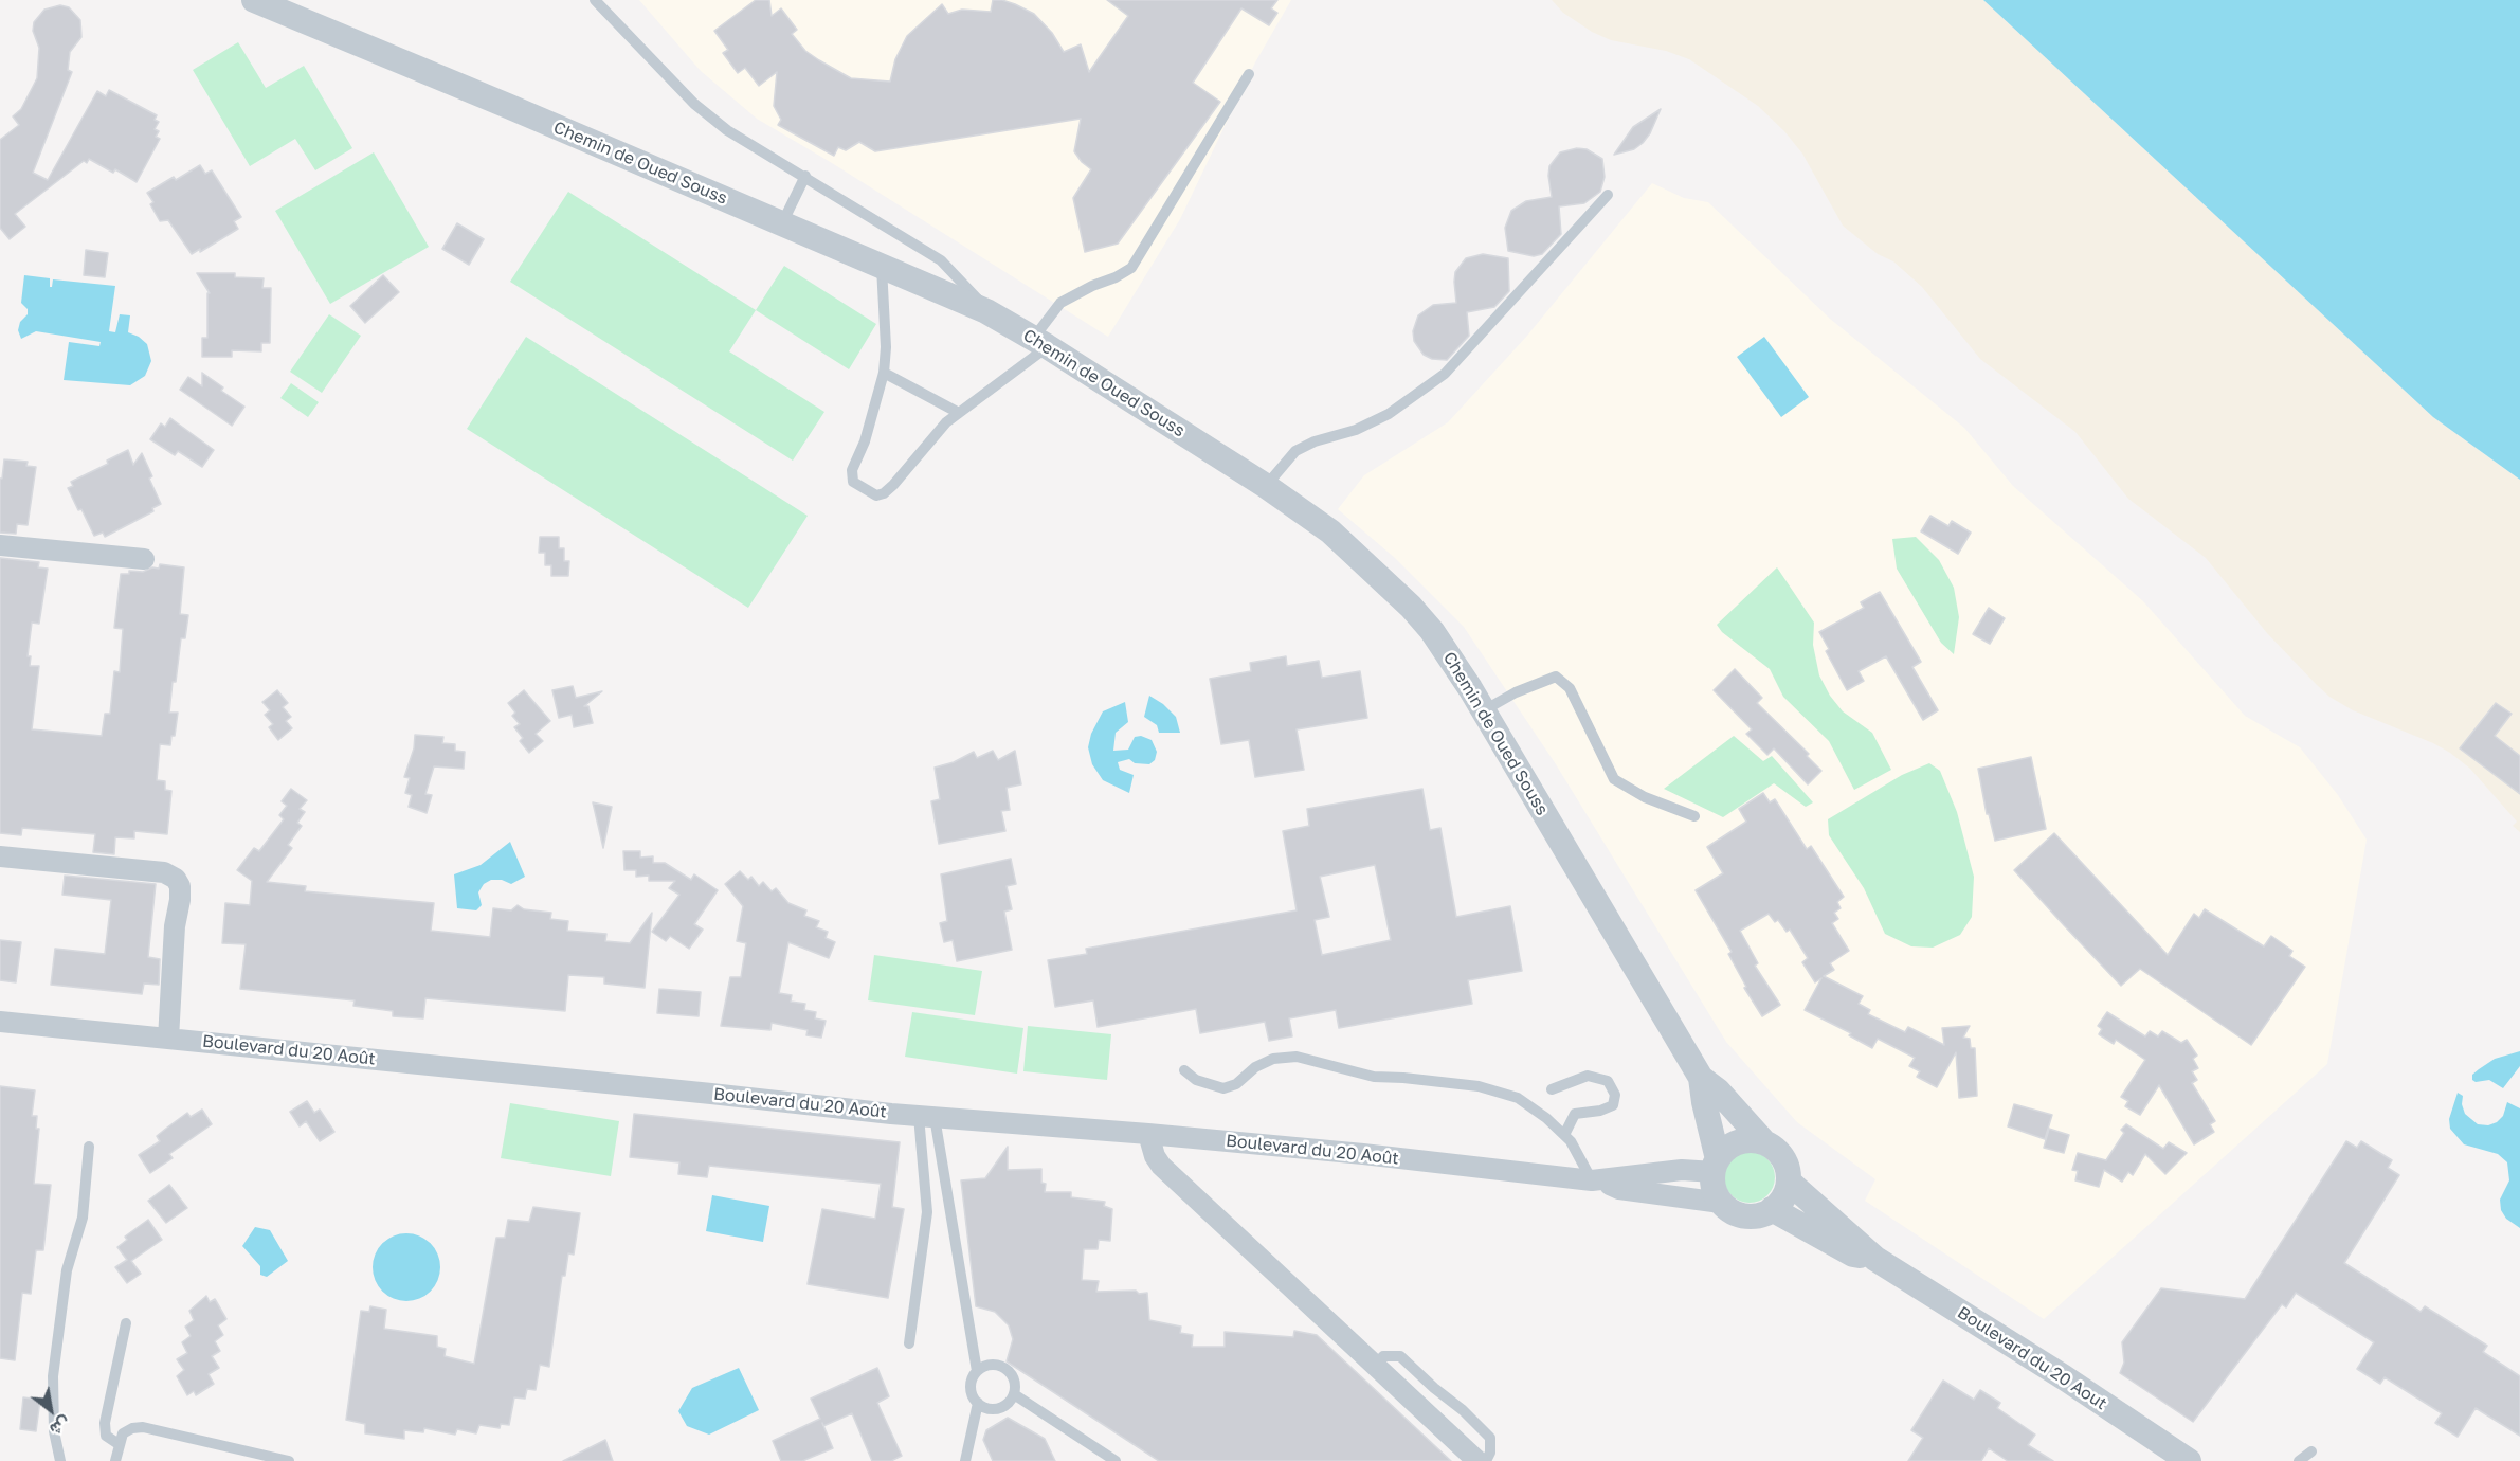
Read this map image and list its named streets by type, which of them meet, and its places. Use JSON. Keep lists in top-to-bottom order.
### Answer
{
  "streets": {
    "street": ["Chemin de Oued Souss", "Boulevard du 20 Août", "Boulevard du 20 Aout"]
  },
  "crossings": [
    ["Chemin de Oued Souss", "Boulevard du 20 Août"]
  ],
  "north": "bottom right"
}
